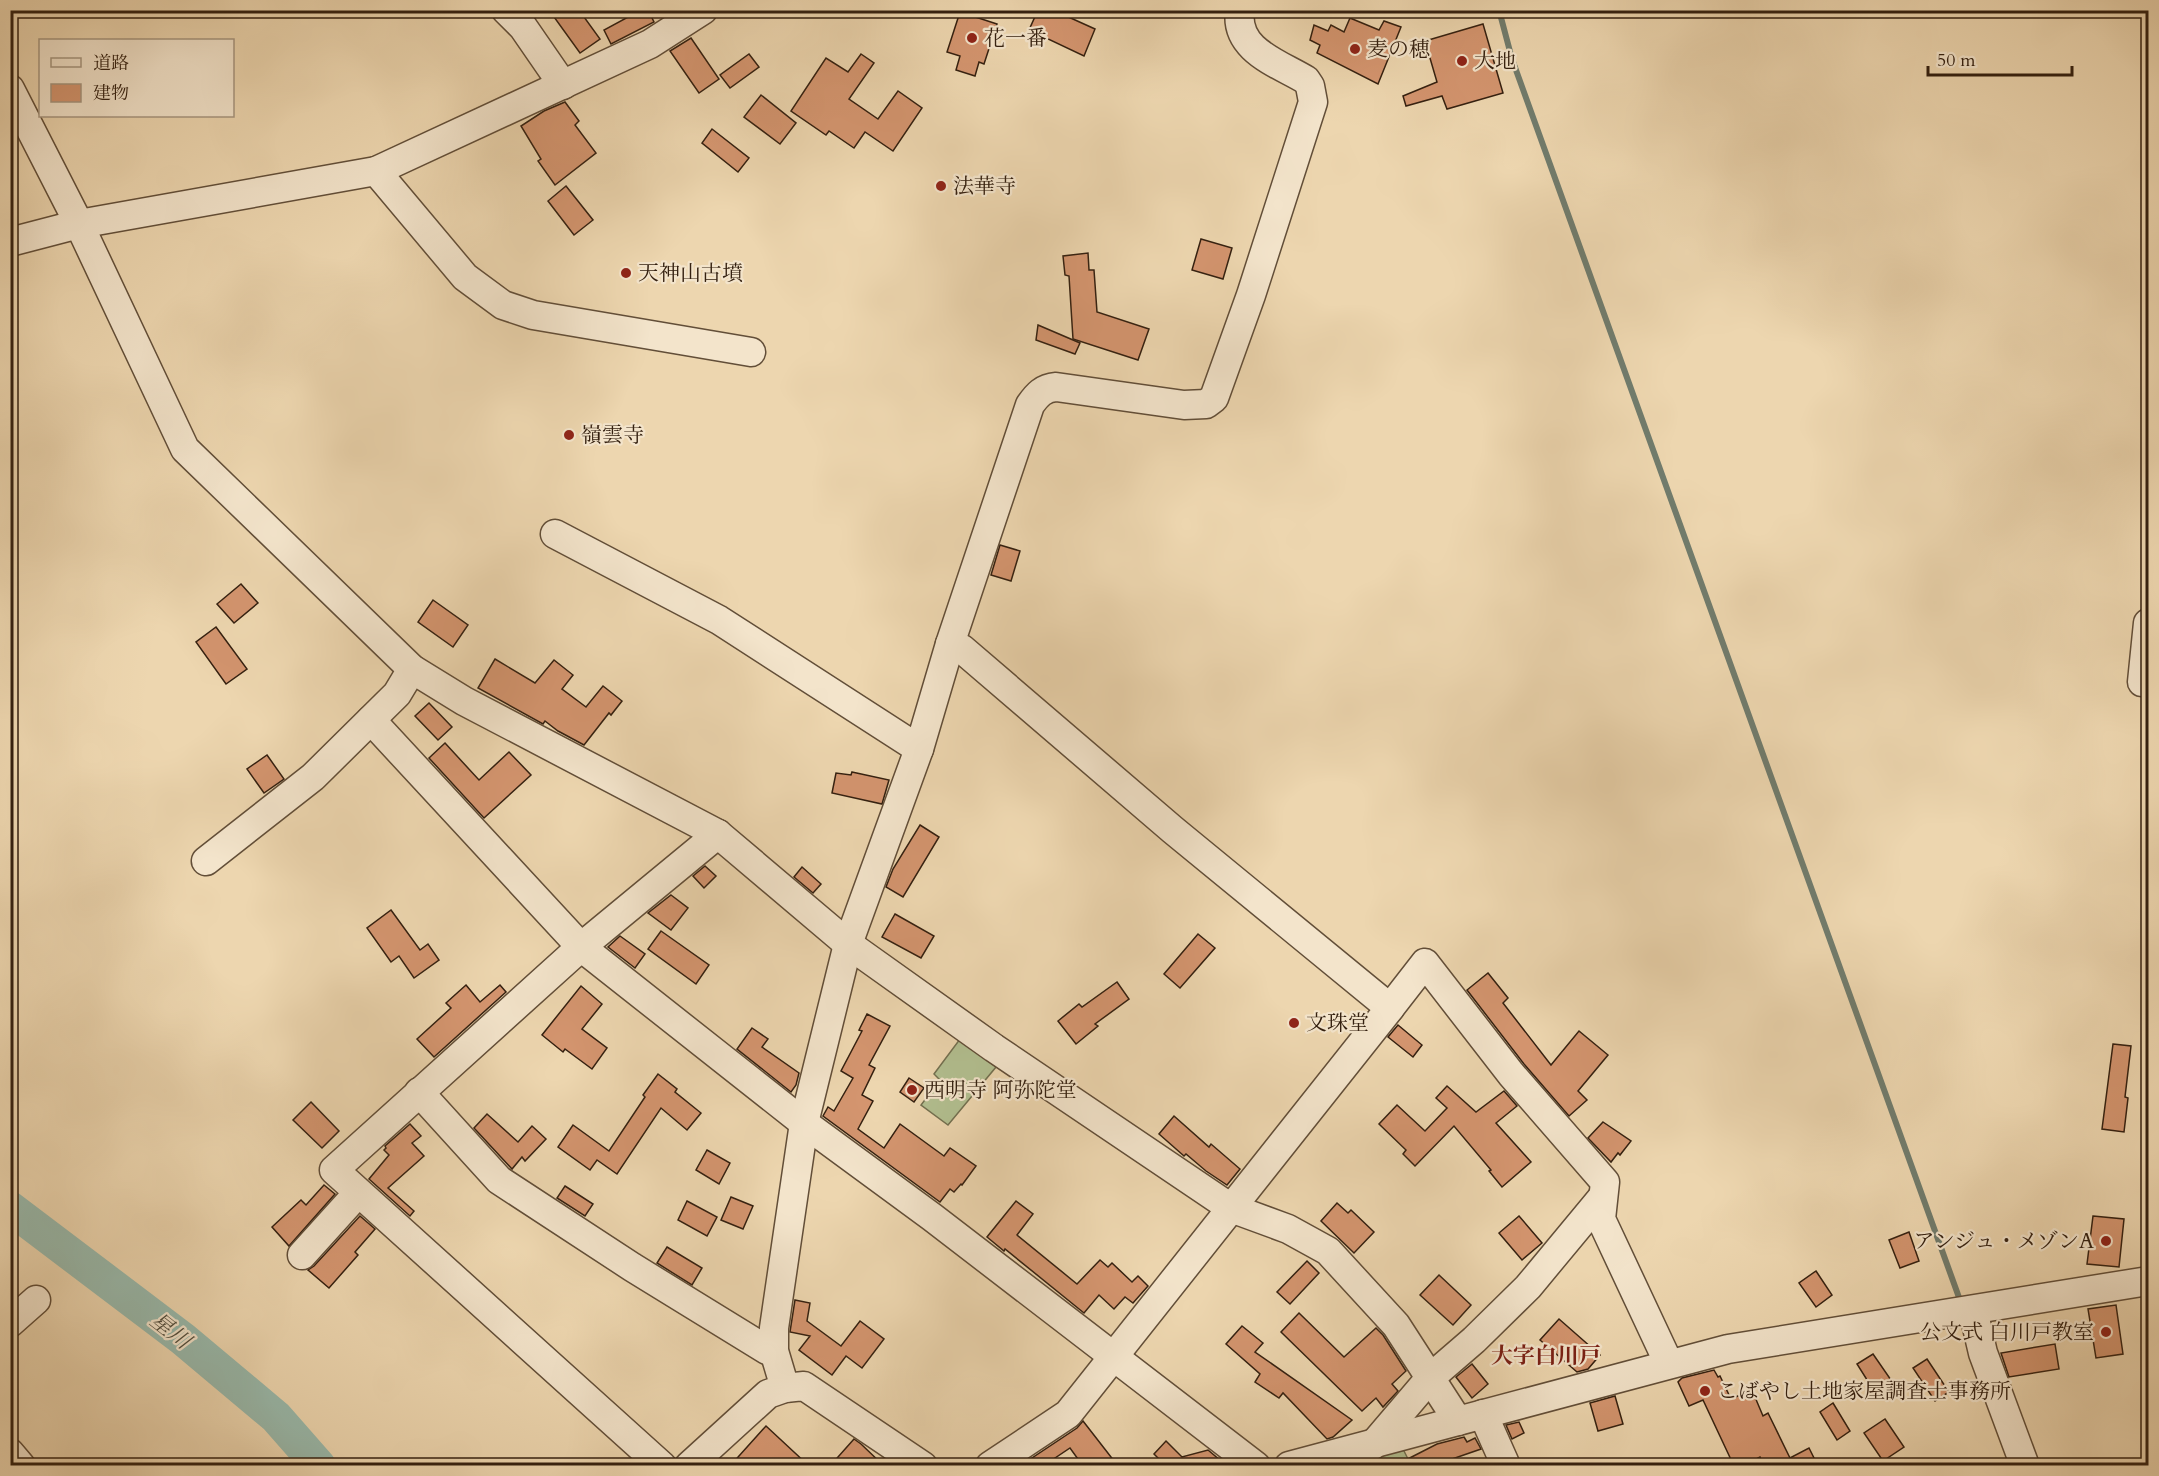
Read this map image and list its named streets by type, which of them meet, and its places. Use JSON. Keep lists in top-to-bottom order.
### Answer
{
  "districts": ["大字白川戸"],
  "water": ["星川"],
  "places": [
    "花一番",
    "麦の穂",
    "大地",
    "法華寺",
    "天神山古墳",
    "嶺雲寺",
    "文珠堂",
    "西明寺 阿弥陀堂",
    "アンジュ・メゾンA",
    "公文式 白川戸教室",
    "こばやし土地家屋調査士事務所"
  ],
  "legend": ["道路", "建物"],
  "scale_bar": "50 m"
}
